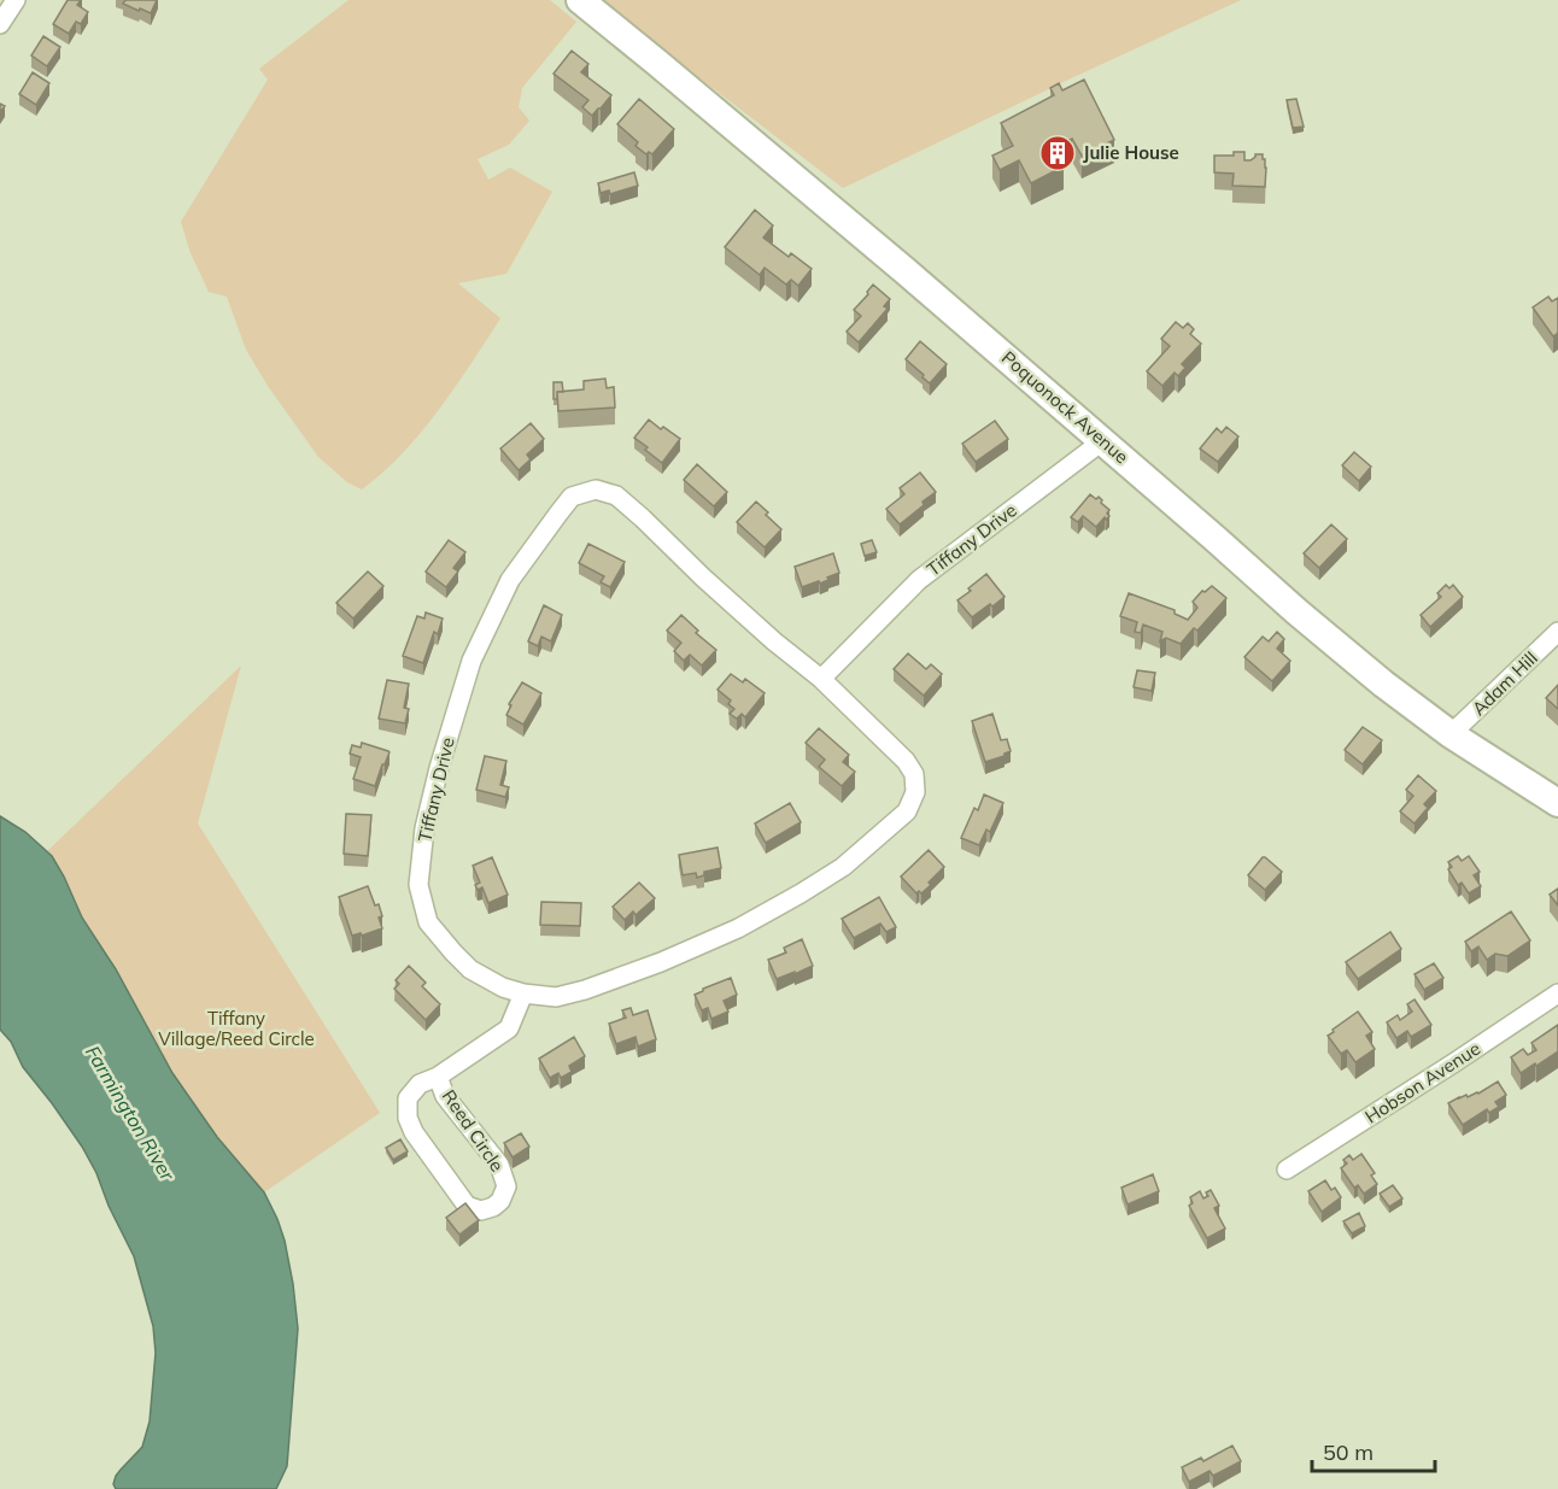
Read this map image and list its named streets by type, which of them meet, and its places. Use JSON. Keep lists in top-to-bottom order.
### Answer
{
  "streets": {
    "main road": ["Poquonock Avenue"],
    "street": [
      "Tiffany Drive",
      "Adam Hill",
      "Hobson Avenue",
      "Reed Circle"
    ]
  },
  "crossings": [
    ["Poquonock Avenue", "Tiffany Drive"],
    ["Poquonock Avenue", "Adam Hill"],
    ["Tiffany Drive", "Reed Circle"]
  ],
  "water": ["Farmington River"],
  "parks": ["Tiffany Village/Reed Circle"],
  "places": {
    "building": ["Julie House"]
  },
  "scale_bar": "50 m"
}
